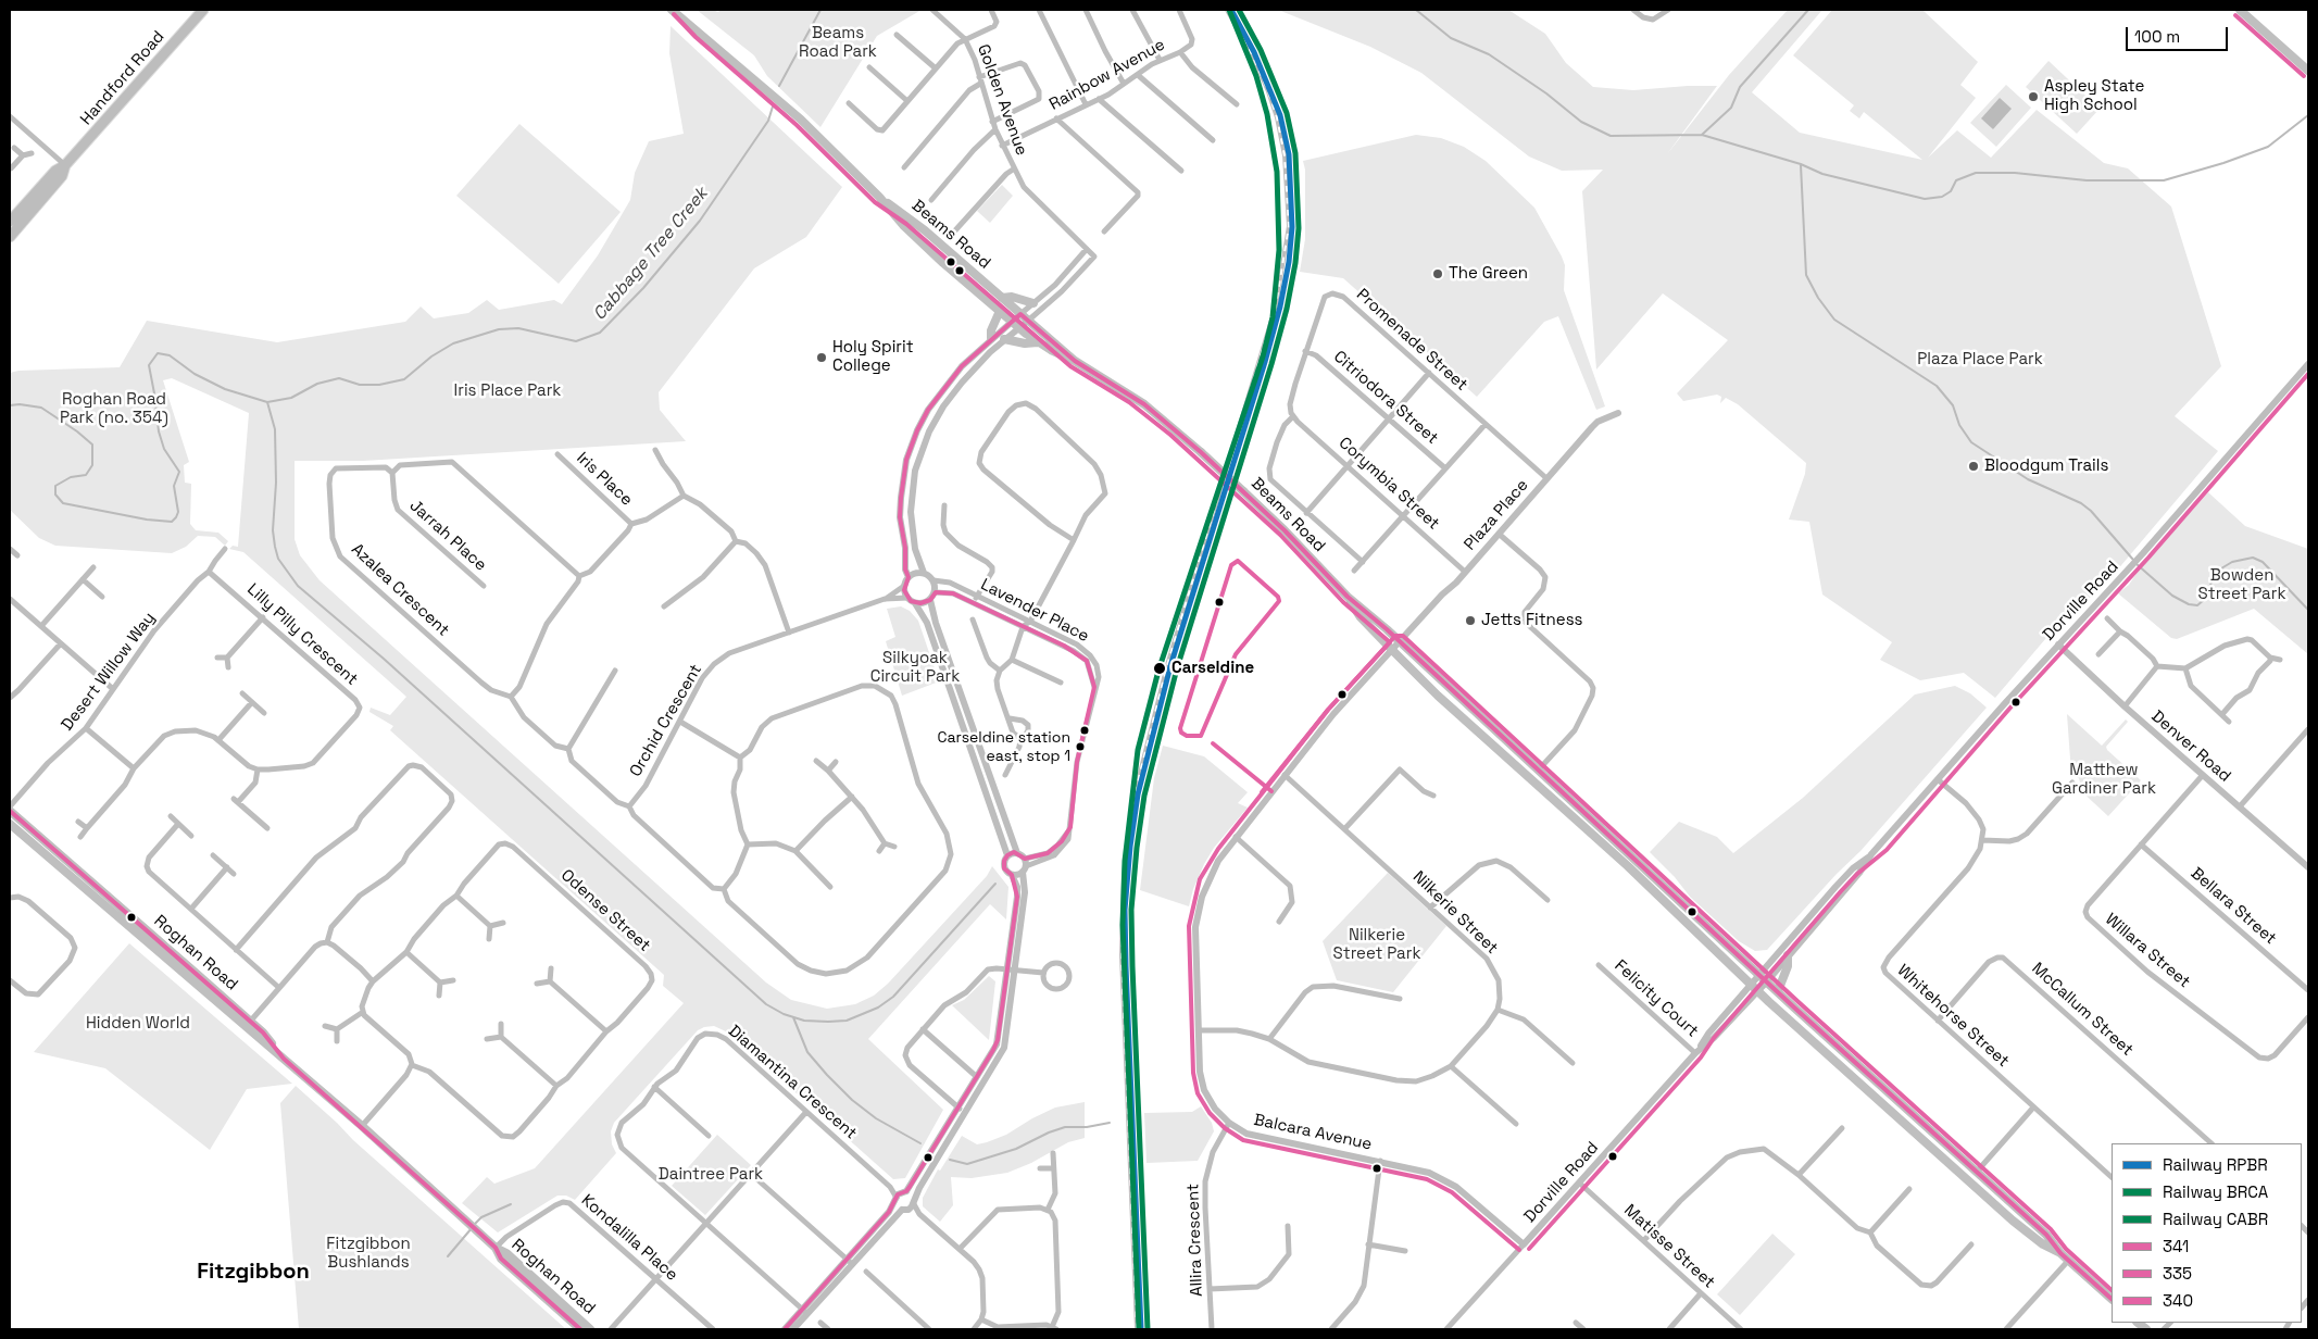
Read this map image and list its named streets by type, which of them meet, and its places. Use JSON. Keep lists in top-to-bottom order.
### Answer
{
  "streets": {
    "main road": ["Handford Road", "Beams Road", "Roghan Road"],
    "street": [
      "Rainbow Avenue",
      "Golden Avenue",
      "Promenade Street",
      "Citriodora Street",
      "Iris Place",
      "Corymbia Street",
      "Plaza Place",
      "Jarrah Place",
      "Azalea Crescent",
      "Dorville Road",
      "Lavender Place",
      "Lilly Pilly Crescent",
      "Desert Willow Way",
      "Orchid Crescent",
      "Denver Road",
      "Bellara Street",
      "Odense Street",
      "Nilkerie Street",
      "Willara Street",
      "Felicity Court",
      "McCallum Street",
      "Whitehorse Street",
      "Diamantina Crescent",
      "Balcara Avenue",
      "Kondalilla Place",
      "Allira Crescent",
      "Matisse Street"
    ]
  },
  "crossings": [
    ["Rainbow Avenue", "Golden Avenue"],
    ["Beams Road", "Plaza Place"],
    ["Beams Road", "Dorville Road"],
    ["Beams Road", "Balcara Avenue"],
    ["Promenade Street", "Citriodora Street"],
    ["Promenade Street", "Corymbia Street"],
    ["Promenade Street", "Plaza Place"],
    ["Corymbia Street", "Plaza Place"],
    ["Jarrah Place", "Azalea Crescent"],
    ["Dorville Road", "Denver Road"],
    ["Dorville Road", "Felicity Court"],
    ["Dorville Road", "Balcara Avenue"],
    ["Dorville Road", "Matisse Street"],
    ["Lavender Place", "Orchid Crescent"],
    ["Lilly Pilly Crescent", "Desert Willow Way"],
    ["Denver Road", "Willara Street"],
    ["Bellara Street", "Willara Street"],
    ["Nilkerie Street", "Balcara Avenue"],
    ["Roghan Road", "Kondalilla Place"],
    ["McCallum Street", "Whitehorse Street"],
    ["Balcara Avenue", "Allira Crescent"]
  ],
  "districts": ["Fitzgibbon"],
  "water": ["Cabbage Tree Creek"],
  "parks": [
    "Beams Road Park",
    "Plaza Place Park",
    "Iris Place Park",
    "Roghan Road Park (no. 354)",
    "Bowden Street Park",
    "Silkyoak Circuit Park",
    "Matthew Gardiner Park",
    "Nilkerie Street Park",
    "Hidden World",
    "Daintree Park",
    "Fitzgibbon Bushlands"
  ],
  "places": [
    "Aspley State High School",
    "The Green",
    "Holy Spirit College",
    "Bloodgum Trails",
    "Jetts Fitness",
    "Carseldine",
    "Carseldine station east, stop 1"
  ],
  "lines": [
    "rail line RPBR",
    "rail line BRCA",
    "rail line CABR",
    "transit line 335",
    "transit line 341",
    "transit line 340"
  ],
  "legend": [
    "Railway RPBR",
    "Railway BRCA",
    "Railway CABR",
    "341",
    "335",
    "340"
  ],
  "scale_bar": "100 m"
}
